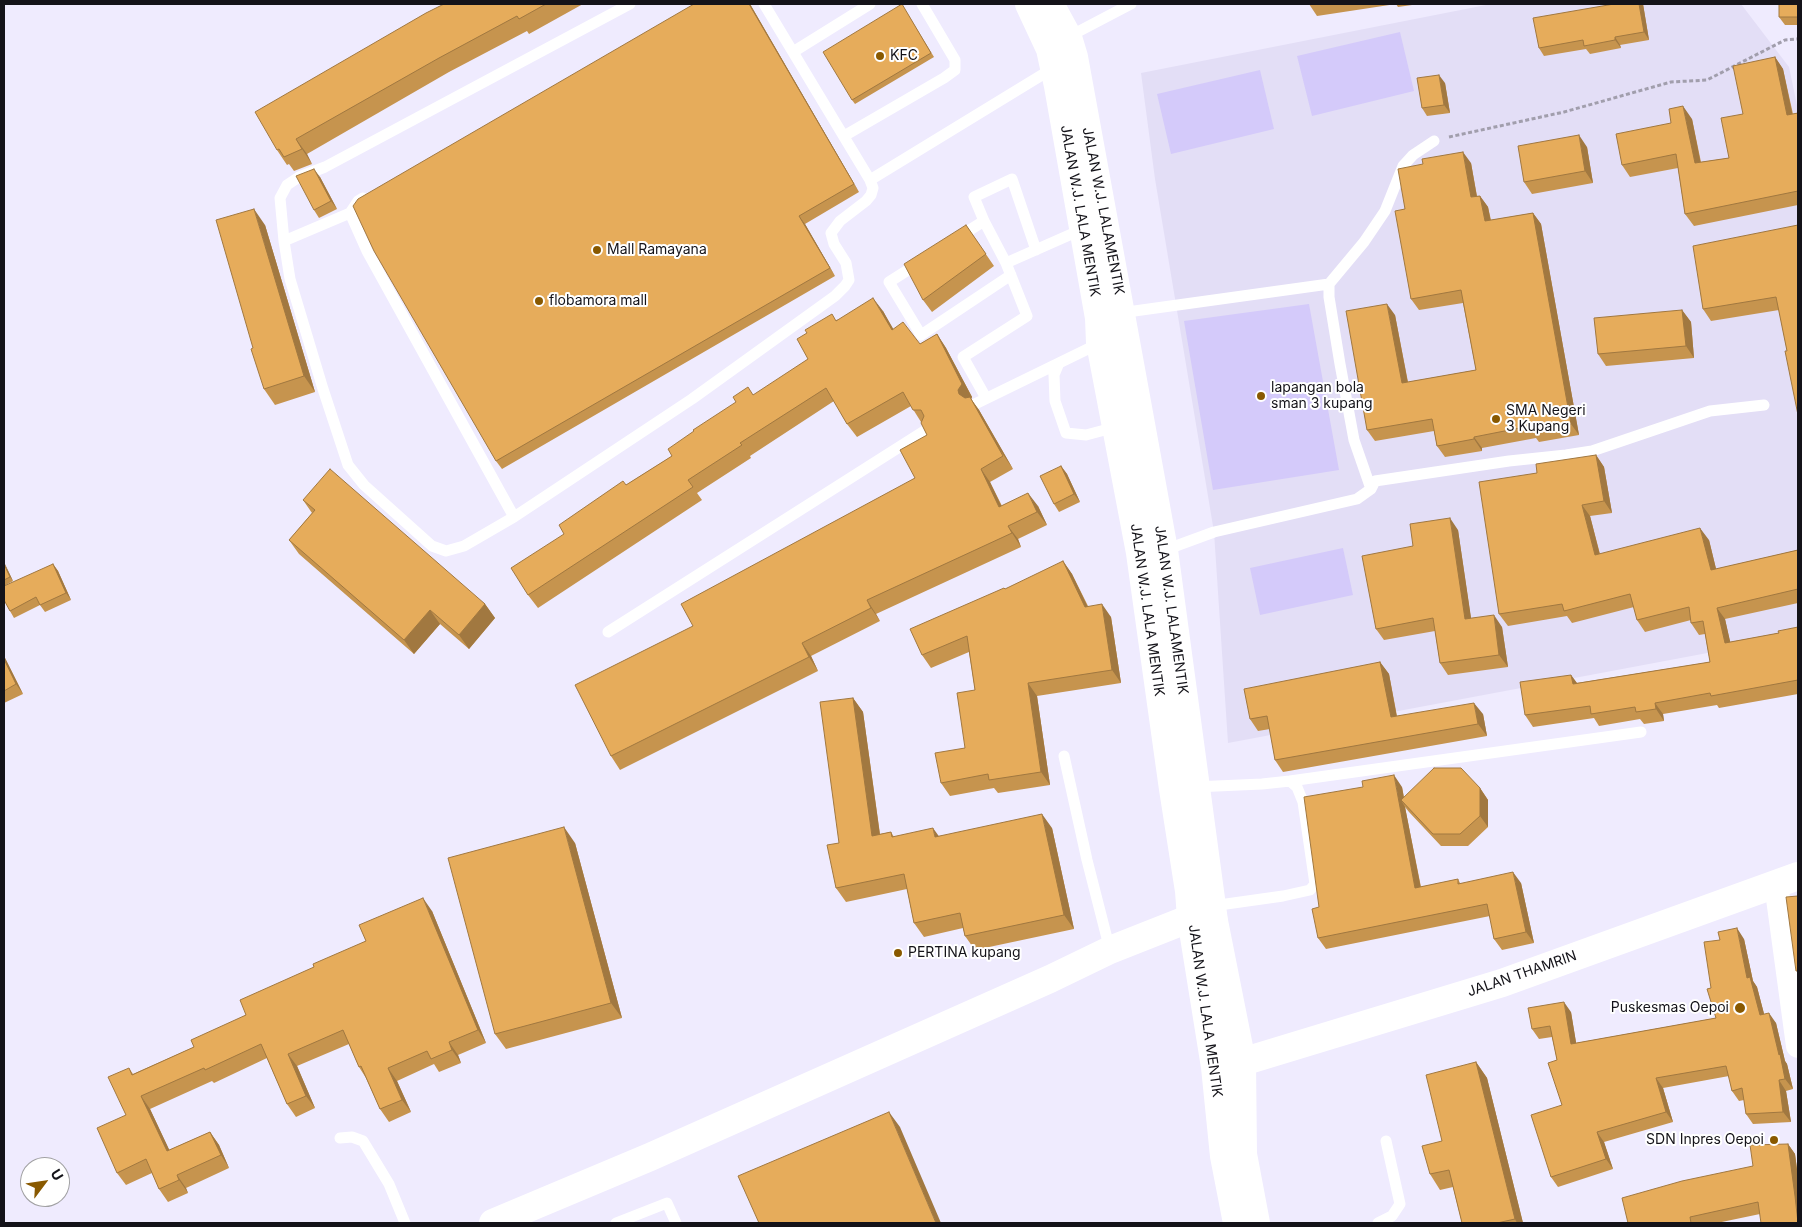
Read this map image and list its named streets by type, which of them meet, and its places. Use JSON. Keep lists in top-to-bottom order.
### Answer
{
  "streets": {
    "main road": ["JALAN W.J. LALA MENTIK", "JALAN W.J. LALAMENTIK", "JALAN THAMRIN"]
  },
  "crossings": [
    ["JALAN W.J. LALA MENTIK", "JALAN W.J. LALAMENTIK"],
    ["JALAN W.J. LALA MENTIK", "JALAN THAMRIN"]
  ],
  "places": [
    "KFC",
    "Mall Ramayana",
    "flobamora mall",
    "lapangan bola sman 3 kupang",
    "SMA Negeri 3 Kupang",
    "PERTINA kupang",
    "Puskesmas Oepoi",
    "SDN Inpres Oepoi"
  ],
  "north": "top right"
}
